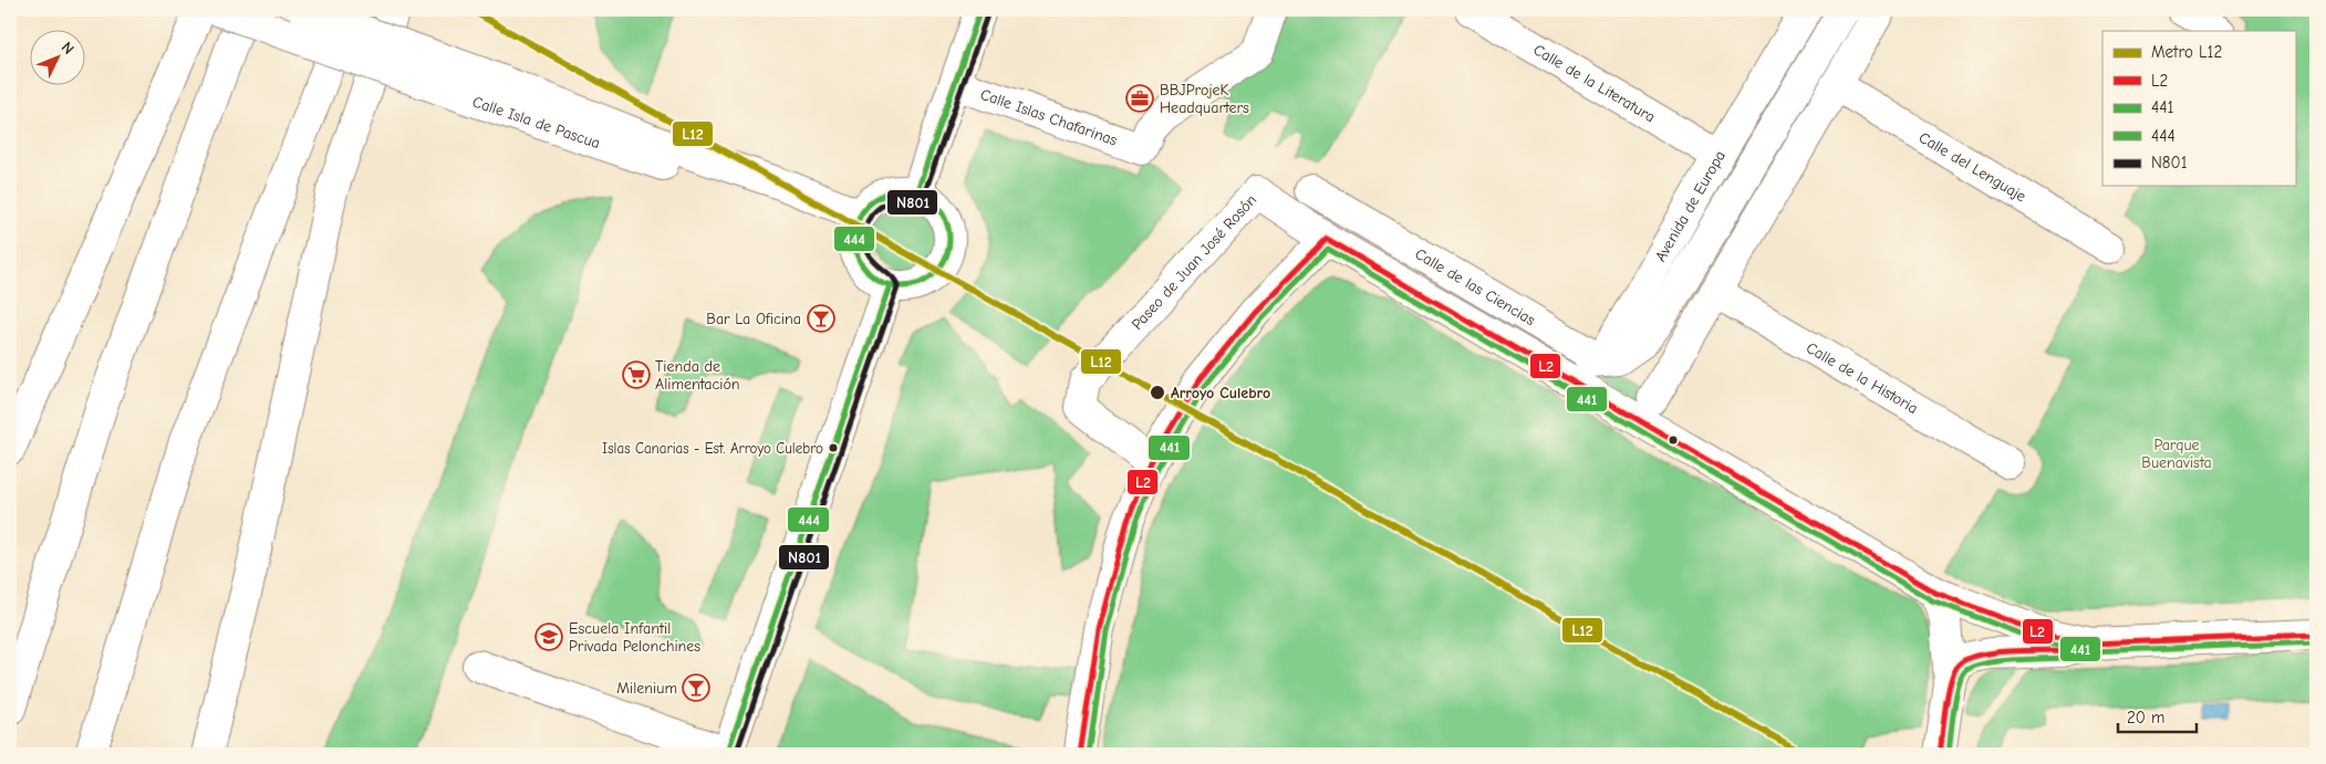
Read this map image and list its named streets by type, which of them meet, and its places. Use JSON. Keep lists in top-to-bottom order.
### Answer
{
  "streets": {
    "main road": [
      "Calle de la Literatura",
      "Calle Islas Chafarinas",
      "Calle Isla de Pascua",
      "Calle del Lenguaje",
      "Avenida de Europa",
      "Paseo de Juan José Rosón",
      "Calle de las Ciencias",
      "Calle de la Historia"
    ]
  },
  "crossings": [
    ["Calle de la Literatura", "Avenida de Europa"],
    ["Avenida de Europa", "Paseo de Juan José Rosón"],
    ["Avenida de Europa", "Calle de las Ciencias"]
  ],
  "parks": ["Parque Buenavista"],
  "places": {
    "office": ["BBJProjeK Headquarters"],
    "bar": ["Bar La Oficina", "Milenium"],
    "supermarket": ["Tienda de Alimentación"],
    "other": ["Arroyo Culebro", "Islas Canarias - Est. Arroyo Culebro"],
    "school or university": ["Escuela Infantil Privada Pelonchines"]
  },
  "lines": [
    "metro line L12",
    "transit line 444",
    "transit line N801",
    "transit line L2",
    "transit line 441"
  ],
  "legend": [
    "Metro L12",
    "L2",
    "441",
    "444",
    "N801"
  ],
  "scale_bar": "20 m",
  "north": "top right"
}
